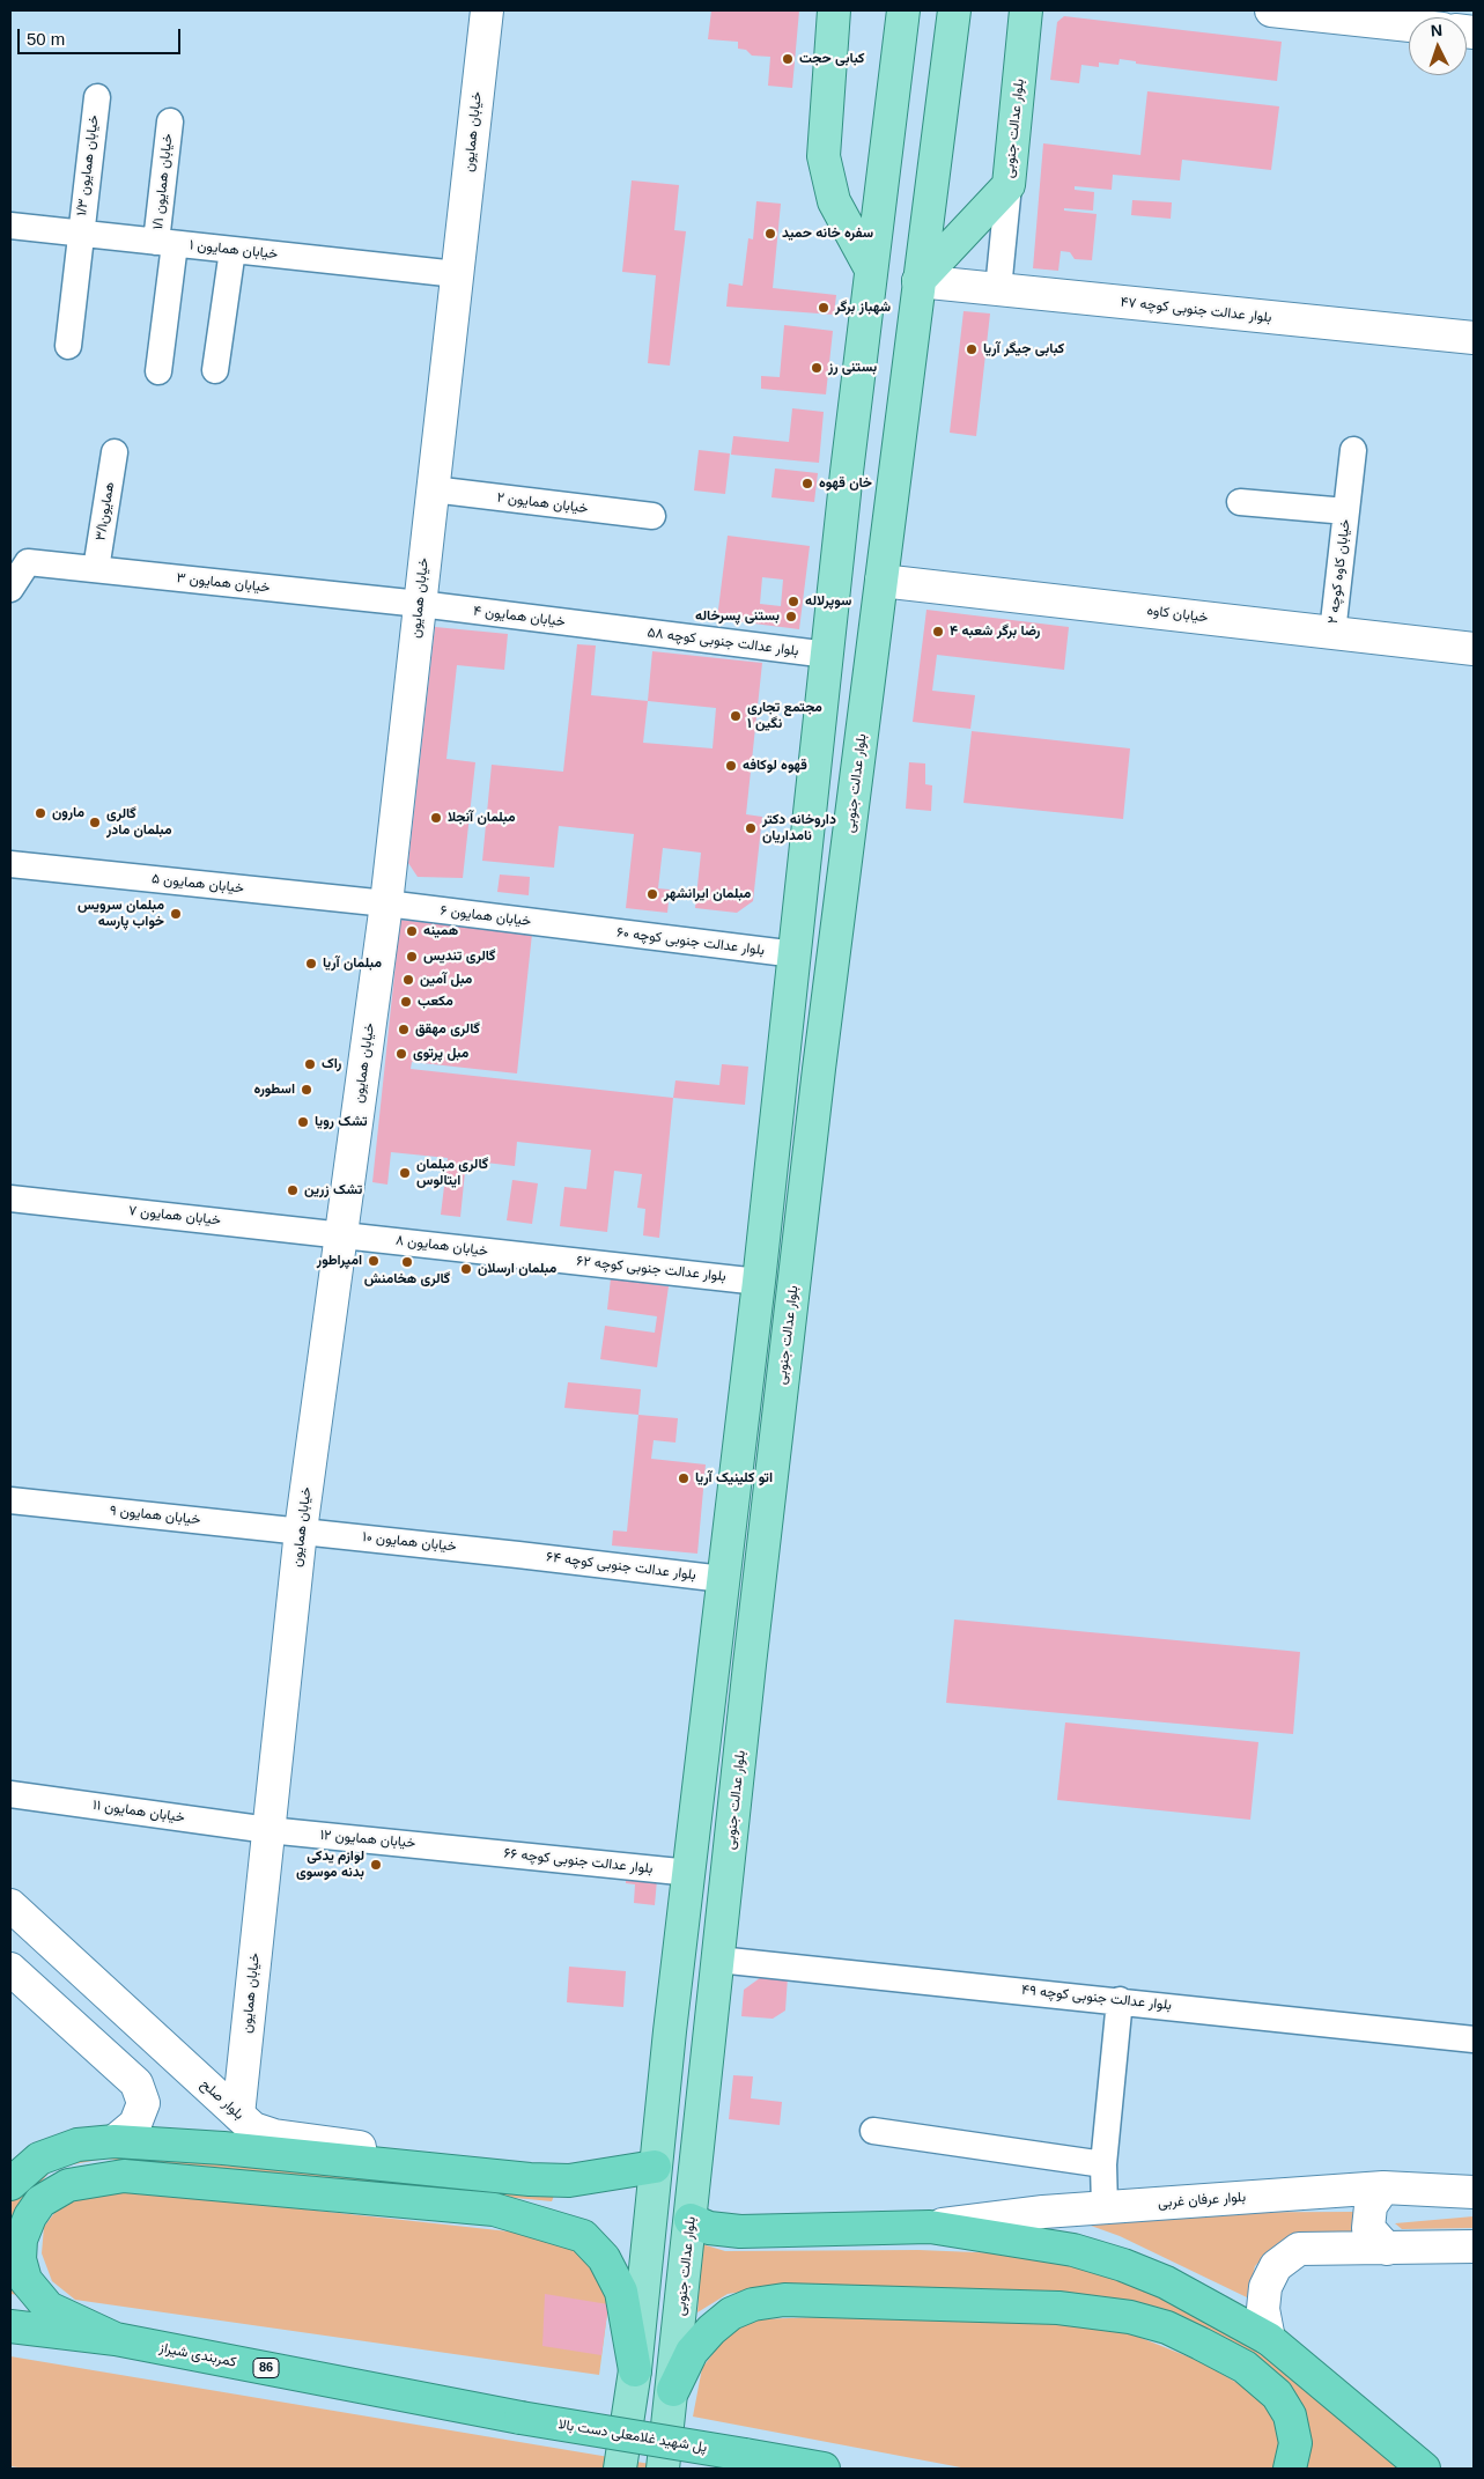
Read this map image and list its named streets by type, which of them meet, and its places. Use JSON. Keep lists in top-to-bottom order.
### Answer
{
  "streets": {
    "highway": ["کمربندی شیراز", "86", "پل شهید غلامعلی دست بالا"],
    "main road": ["بلوار عدالت جنوبی"],
    "street": [
      "خیابان همایون",
      "خیابان همایون ۱/۳",
      "خیابان همایون ۱/۱",
      "خیابان همایون ۱",
      "بلوار عدالت جنوبی کوچه ۴۷",
      "خیابان همایون ۲",
      "همایون۳/۱",
      "خیابان کاوه کوچه ۲",
      "خیابان همایون ۳",
      "خیابان کاوه",
      "خیابان همایون ۴",
      "بلوار عدالت جنوبی کوچه ۵۸",
      "خیابان همایون ۵",
      "خیابان همایون ۶",
      "بلوار عدالت جنوبی کوچه ۶۰",
      "خیابان همایون ۷",
      "خیابان همایون ۸",
      "بلوار عدالت جنوبی کوچه ۶۲",
      "خیابان همایون ۹",
      "خیابان همایون ۱۰",
      "بلوار عدالت جنوبی کوچه ۶۴",
      "خیابان همایون ۱۱",
      "خیابان همایون ۱۲",
      "بلوار عدالت جنوبی کوچه ۶۶",
      "بلوار عدالت جنوبی کوچه ۴۹",
      "بلوار صلح",
      "بلوار عرفان غربی"
    ]
  },
  "crossings": [
    ["بلوار عدالت جنوبی", "بلوار عدالت جنوبی کوچه ۴۷"],
    ["بلوار عدالت جنوبی", "خیابان کاوه"],
    ["بلوار عدالت جنوبی", "بلوار عدالت جنوبی کوچه ۴۹"],
    ["خیابان همایون", "خیابان همایون ۱"],
    ["خیابان همایون", "خیابان همایون ۲"],
    ["خیابان همایون", "خیابان همایون ۳"],
    ["خیابان همایون", "خیابان همایون ۴"],
    ["خیابان همایون", "خیابان همایون ۵"],
    ["خیابان همایون", "خیابان همایون ۶"],
    ["خیابان همایون", "خیابان همایون ۷"],
    ["خیابان همایون", "خیابان همایون ۸"],
    ["خیابان همایون", "خیابان همایون ۹"],
    ["خیابان همایون", "خیابان همایون ۱۰"],
    ["خیابان همایون", "خیابان همایون ۱۱"],
    ["خیابان همایون", "خیابان همایون ۱۲"],
    ["خیابان همایون", "بلوار صلح"],
    ["خیابان همایون ۱/۳", "خیابان همایون ۱"],
    ["خیابان همایون ۱/۱", "خیابان همایون ۱"],
    ["همایون۳/۱", "خیابان همایون ۳"],
    ["خیابان کاوه کوچه ۲", "خیابان کاوه"],
    ["خیابان همایون ۳", "خیابان همایون ۴"],
    ["خیابان همایون ۴", "بلوار عدالت جنوبی کوچه ۵۸"],
    ["خیابان همایون ۵", "خیابان همایون ۶"],
    ["خیابان همایون ۶", "بلوار عدالت جنوبی کوچه ۶۰"],
    ["خیابان همایون ۷", "خیابان همایون ۸"],
    ["خیابان همایون ۸", "بلوار عدالت جنوبی کوچه ۶۲"],
    ["خیابان همایون ۹", "خیابان همایون ۱۰"],
    ["خیابان همایون ۱۰", "بلوار عدالت جنوبی کوچه ۶۴"],
    ["خیابان همایون ۱۱", "خیابان همایون ۱۲"],
    ["خیابان همایون ۱۲", "بلوار عدالت جنوبی کوچه ۶۶"],
    ["کمربندی شیراز", "پل شهید غلامعلی دست بالا"]
  ],
  "places": [
    "کبابی حجت",
    "سفره خانه حمید",
    "شهباز برگر",
    "کبابی جیگر آریا",
    "بستنی رز",
    "خان قهوه",
    "سوپرلاله",
    "بستنی پسرخاله",
    "رضا برگر شعبه ۴",
    "مجتمع تجاری نگین ۱",
    "قهوه لوکافه",
    "مارون",
    "مبلمان آنجلا",
    "گالری مبلمان مادر",
    "داروخانه دکتر نامداریان",
    "مبلمان ایرانشهر",
    "مبلمان سرویس خواب پارسه",
    "همینه",
    "گالری تندیس",
    "مبلمان آریا",
    "مبل آمین",
    "مکعب",
    "گالری مهقق",
    "مبل پرتوی",
    "راک",
    "اسطوره",
    "تشک رویا",
    "گالری مبلمان ایتالوس",
    "تشک زرین",
    "امپراطور",
    "گالری هخامنش",
    "مبلمان ارسلان",
    "اتو کلینیک آریا",
    "لوازم یدکی بدنه موسوی"
  ],
  "scale_bar": "50 m",
  "north": "top"
}
